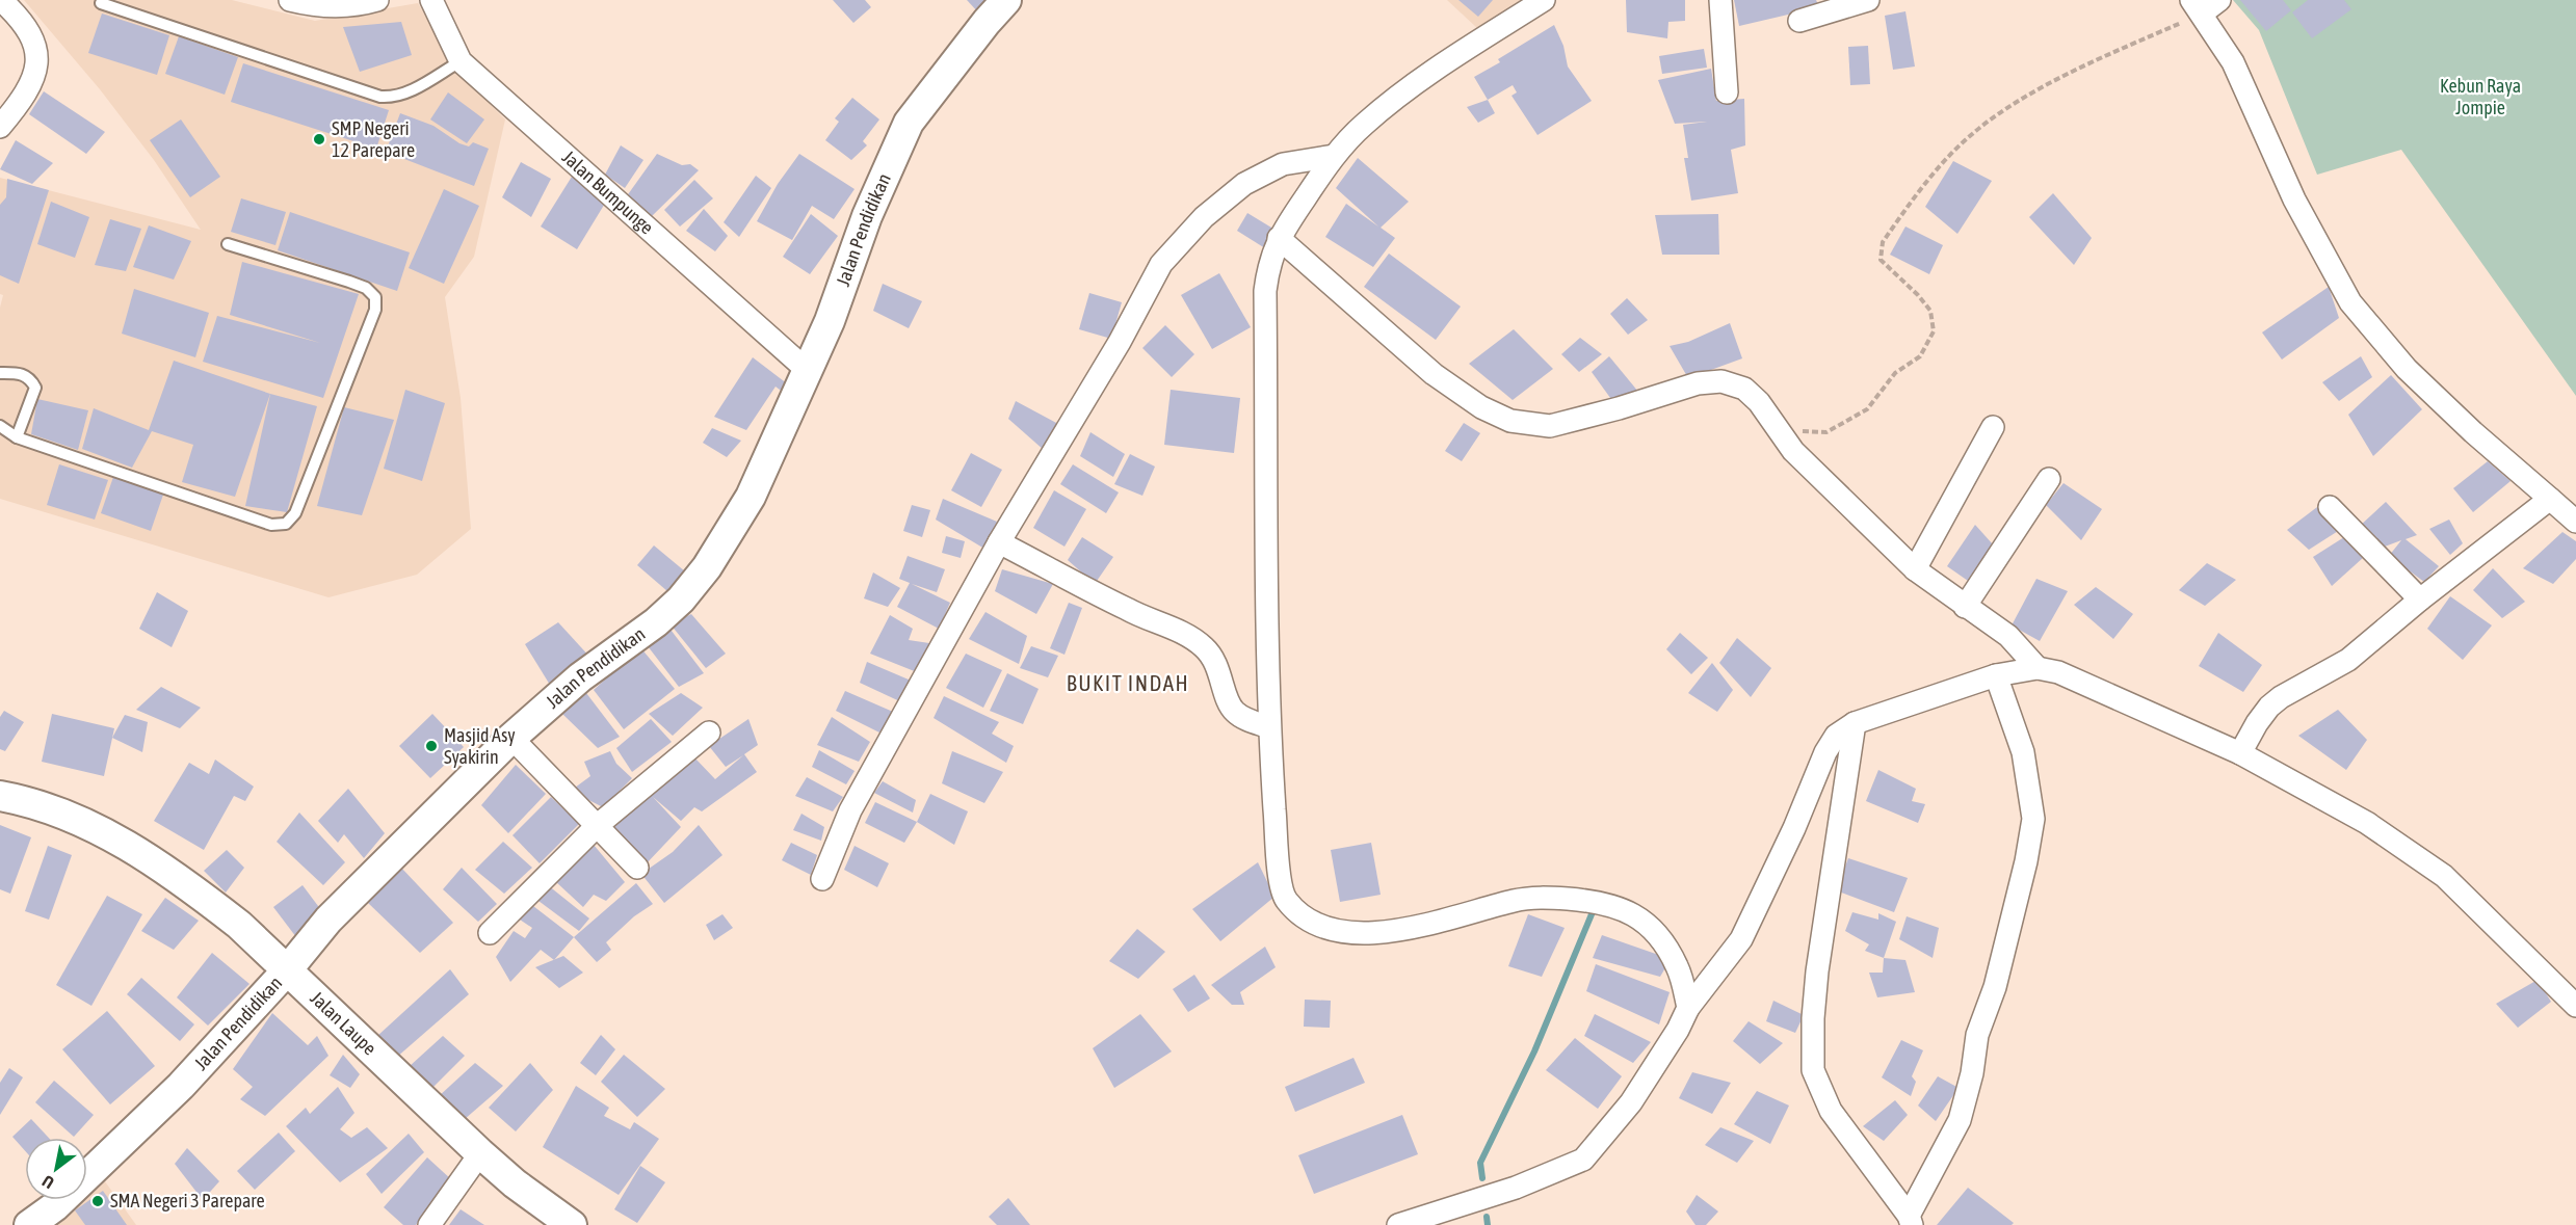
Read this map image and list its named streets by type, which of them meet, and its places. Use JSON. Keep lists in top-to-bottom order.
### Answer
{
  "streets": {
    "street": ["Jalan Bumpunge", "Jalan Pendidikan", "Jalan Laupe"]
  },
  "crossings": [
    ["Jalan Bumpunge", "Jalan Pendidikan"],
    ["Jalan Pendidikan", "Jalan Laupe"]
  ],
  "districts": ["BUKIT INDAH"],
  "parks": ["Kebun Raya Jompie"],
  "places": ["SMP Negeri 12 Parepare", "Masjid Asy Syakirin", "SMA Negeri 3 Parepare"],
  "north": "bottom left"
}
